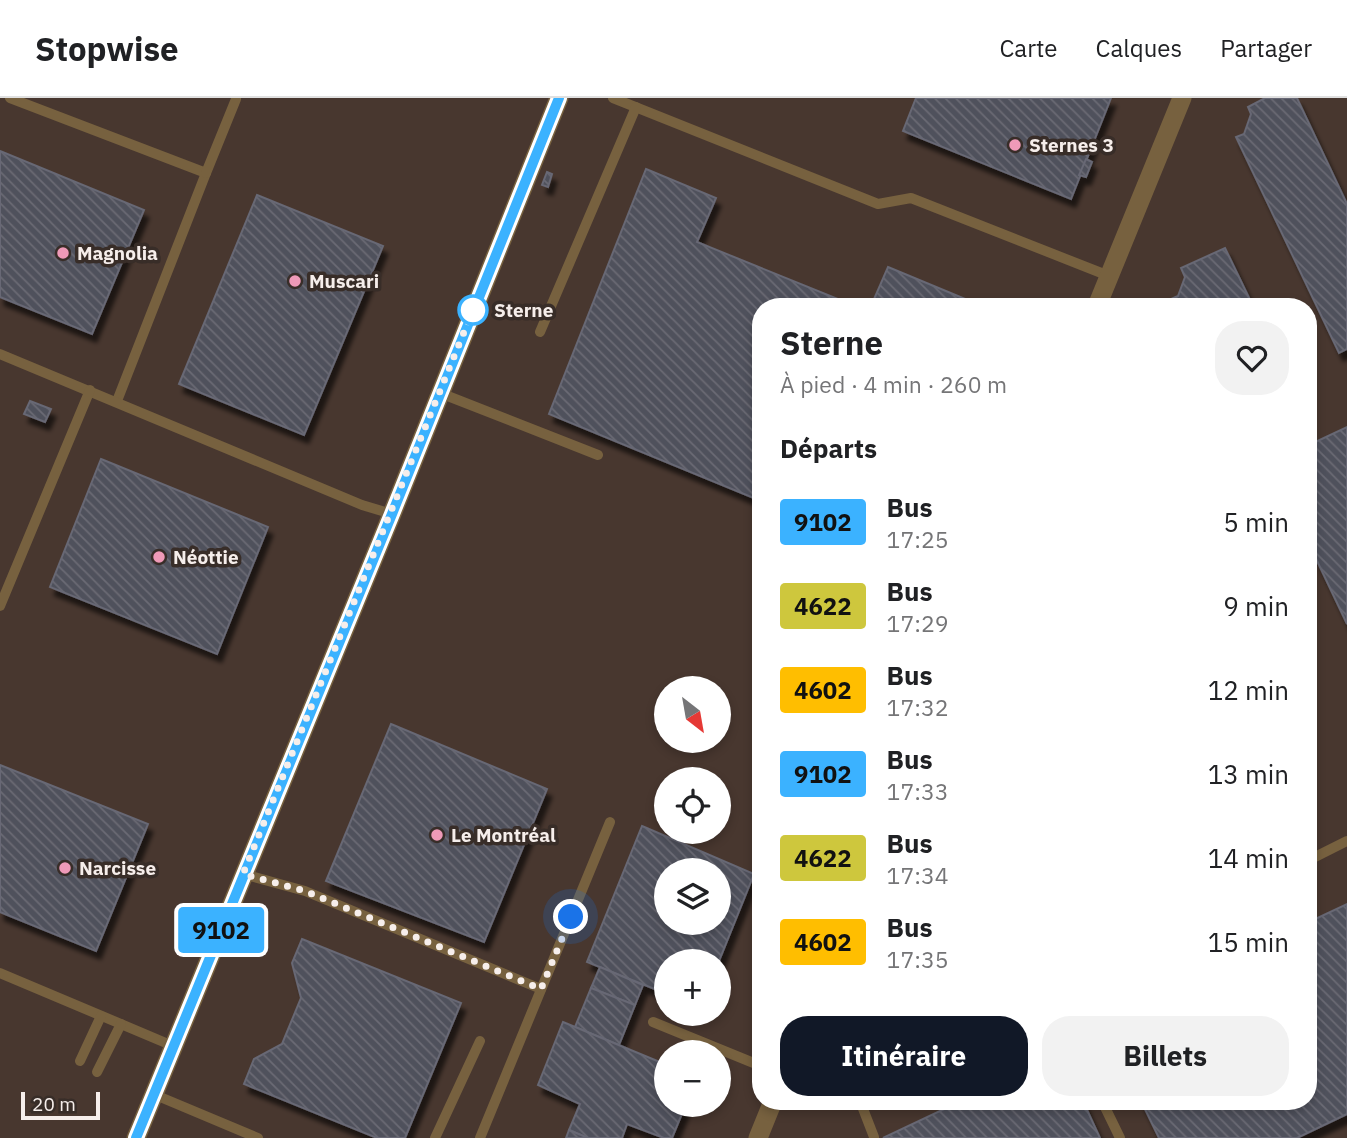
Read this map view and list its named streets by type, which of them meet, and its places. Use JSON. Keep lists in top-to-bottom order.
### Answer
{
  "places": [
    "Sternes 3",
    "Magnolia",
    "Muscari",
    "Sterne",
    "Néottie",
    "Le Montréal",
    "Narcisse"
  ],
  "lines": ["bus line 9102"],
  "scale_bar": "20 m",
  "north": "bottom right",
  "page": {
    "header": "Stopwise",
    "nav": ["Carte", "Calques", "Partager"],
    "on_map": "9102",
    "heading": [
      ["Sterne", "À pied · 4 min · 260 m"],
      "Départs"
    ],
    "list": [
      {
        "mark": "9102",
        "name": "Bus",
        "note": "17:25",
        "value": "5 min"
      },
      {
        "mark": "4622",
        "name": "Bus",
        "note": "17:29",
        "value": "9 min"
      },
      {
        "mark": "4602",
        "name": "Bus",
        "note": "17:32",
        "value": "12 min"
      },
      {
        "mark": "9102",
        "name": "Bus",
        "note": "17:33",
        "value": "13 min"
      },
      {
        "mark": "4622",
        "name": "Bus",
        "note": "17:34",
        "value": "14 min"
      },
      {
        "mark": "4602",
        "name": "Bus",
        "note": "17:35",
        "value": "15 min"
      }
    ],
    "map_buttons": ["+", "−"],
    "buttons": ["Itinéraire", "Billets"],
    "scale": "20 m"
  }
}
